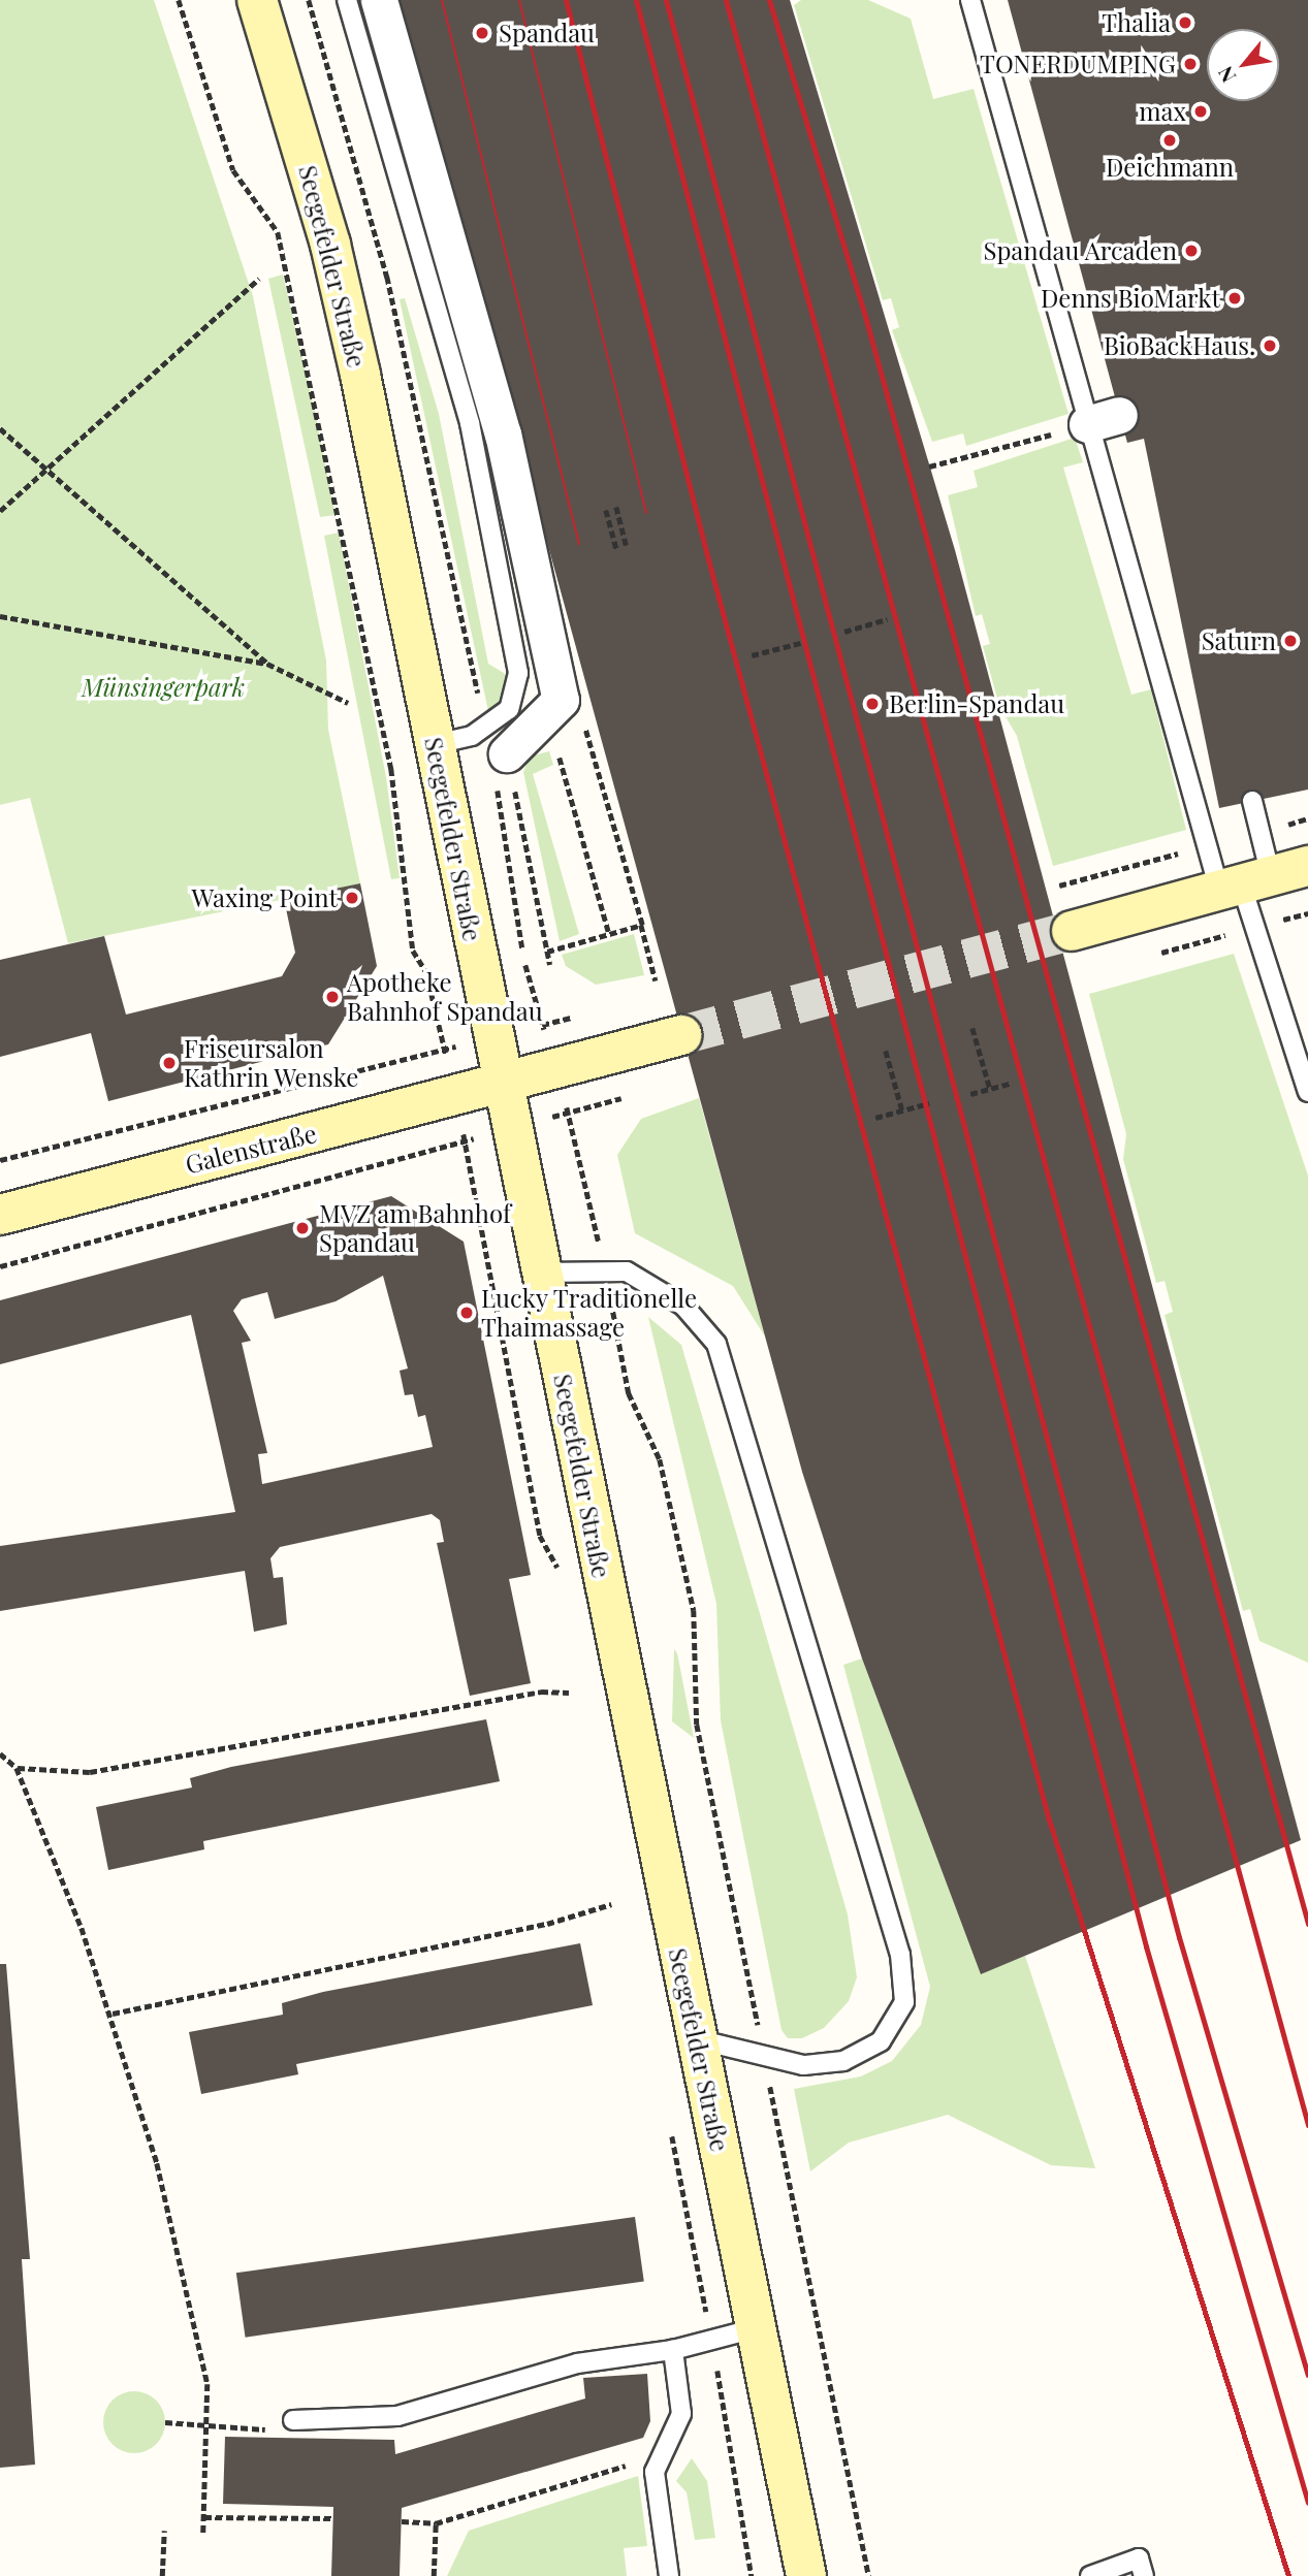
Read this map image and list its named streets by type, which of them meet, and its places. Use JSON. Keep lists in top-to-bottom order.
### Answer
{
  "streets": {
    "street": ["Seegefelder Straße", "Galenstraße"]
  },
  "crossings": [
    ["Seegefelder Straße", "Galenstraße"]
  ],
  "parks": ["Münsingerpark"],
  "places": [
    "Thalia",
    "Spandau",
    "TONERDUMPING",
    "max",
    "Deichmann",
    "Spandau Arcaden",
    "Denns BioMarkt",
    "BioBackHaus.",
    "Saturn",
    "Berlin-Spandau",
    "Waxing Point",
    "Apotheke Bahnhof Spandau",
    "Friseursalon Kathrin Wenske",
    "MVZ am Bahnhof Spandau",
    "Lucky Traditionelle Thaimassage"
  ],
  "north": "bottom left"
}
